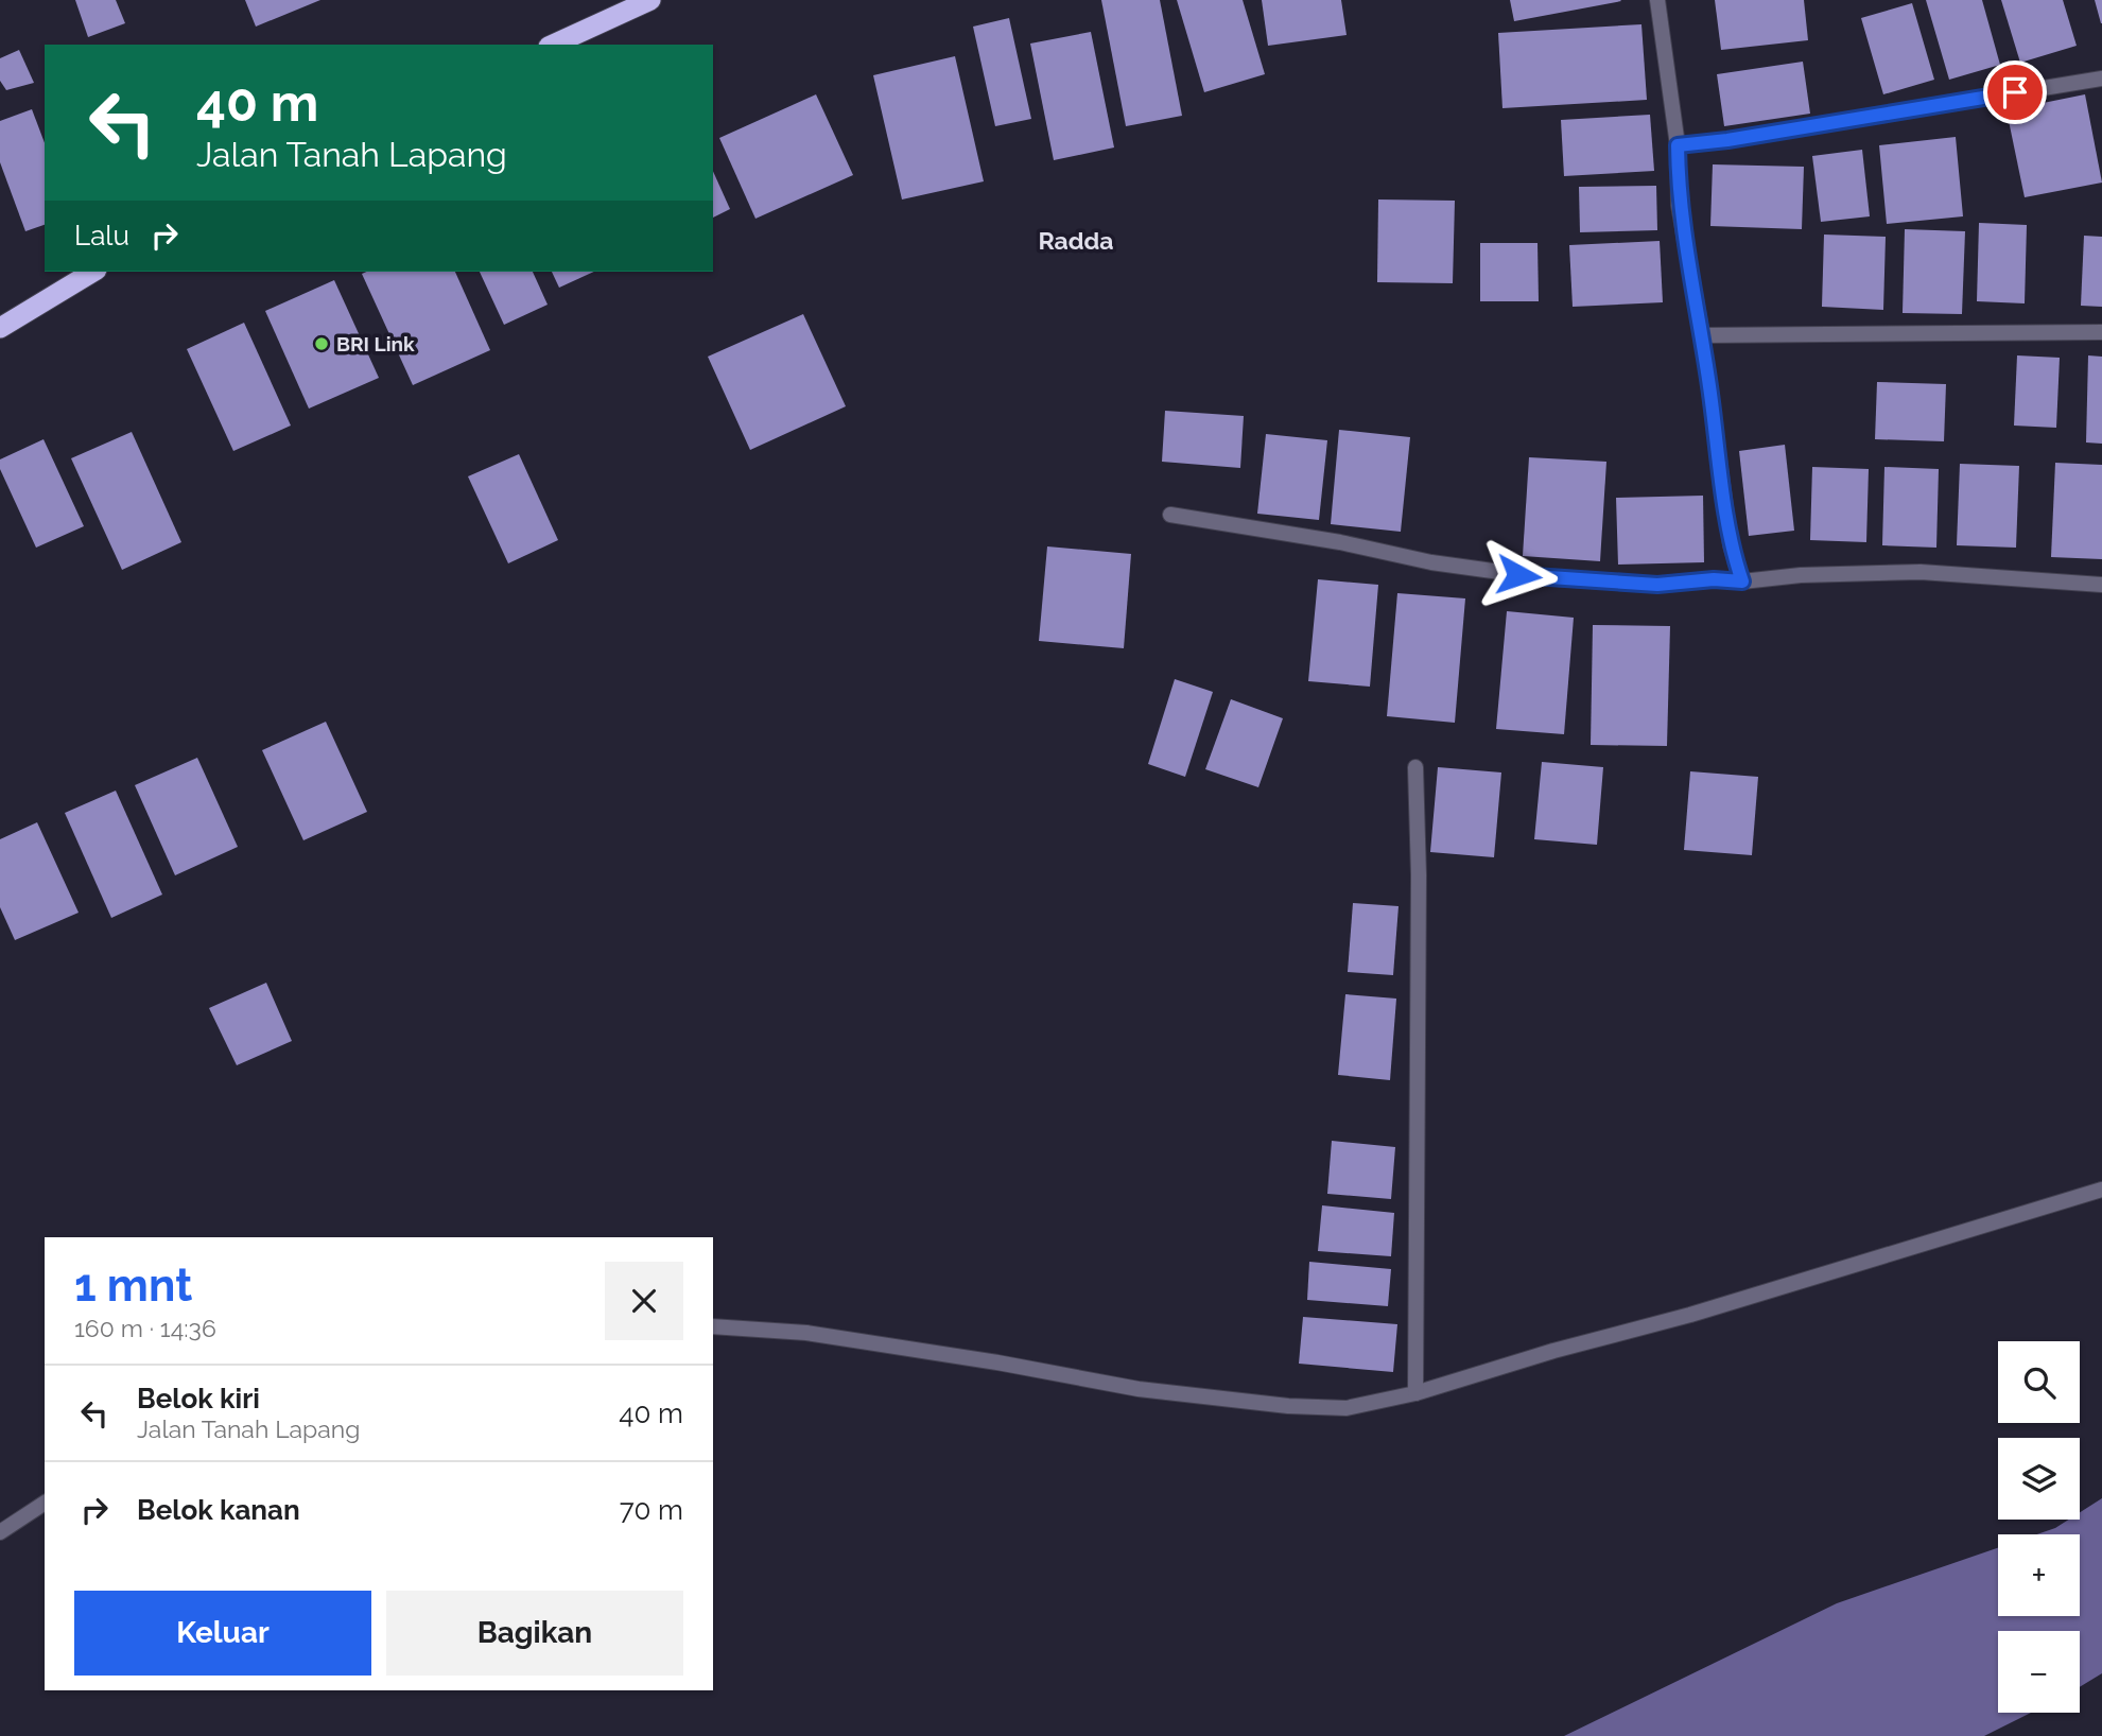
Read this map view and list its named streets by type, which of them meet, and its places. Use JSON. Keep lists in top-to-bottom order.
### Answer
{
  "districts": ["Radda"],
  "places": ["BRI Link"],
  "page": {
    "turn": ["40 m", "Jalan Tanah Lapang"],
    "then": "Lalu",
    "heading": ["1 mnt", "160 m · 14:36"],
    "map_buttons": ["+", "−"],
    "list": [
      {
        "name": "Belok kiri",
        "note": "Jalan Tanah Lapang",
        "value": "40 m"
      },
      {
        "name": "Belok kanan",
        "value": "70 m"
      }
    ],
    "buttons": ["Keluar", "Bagikan"]
  }
}
